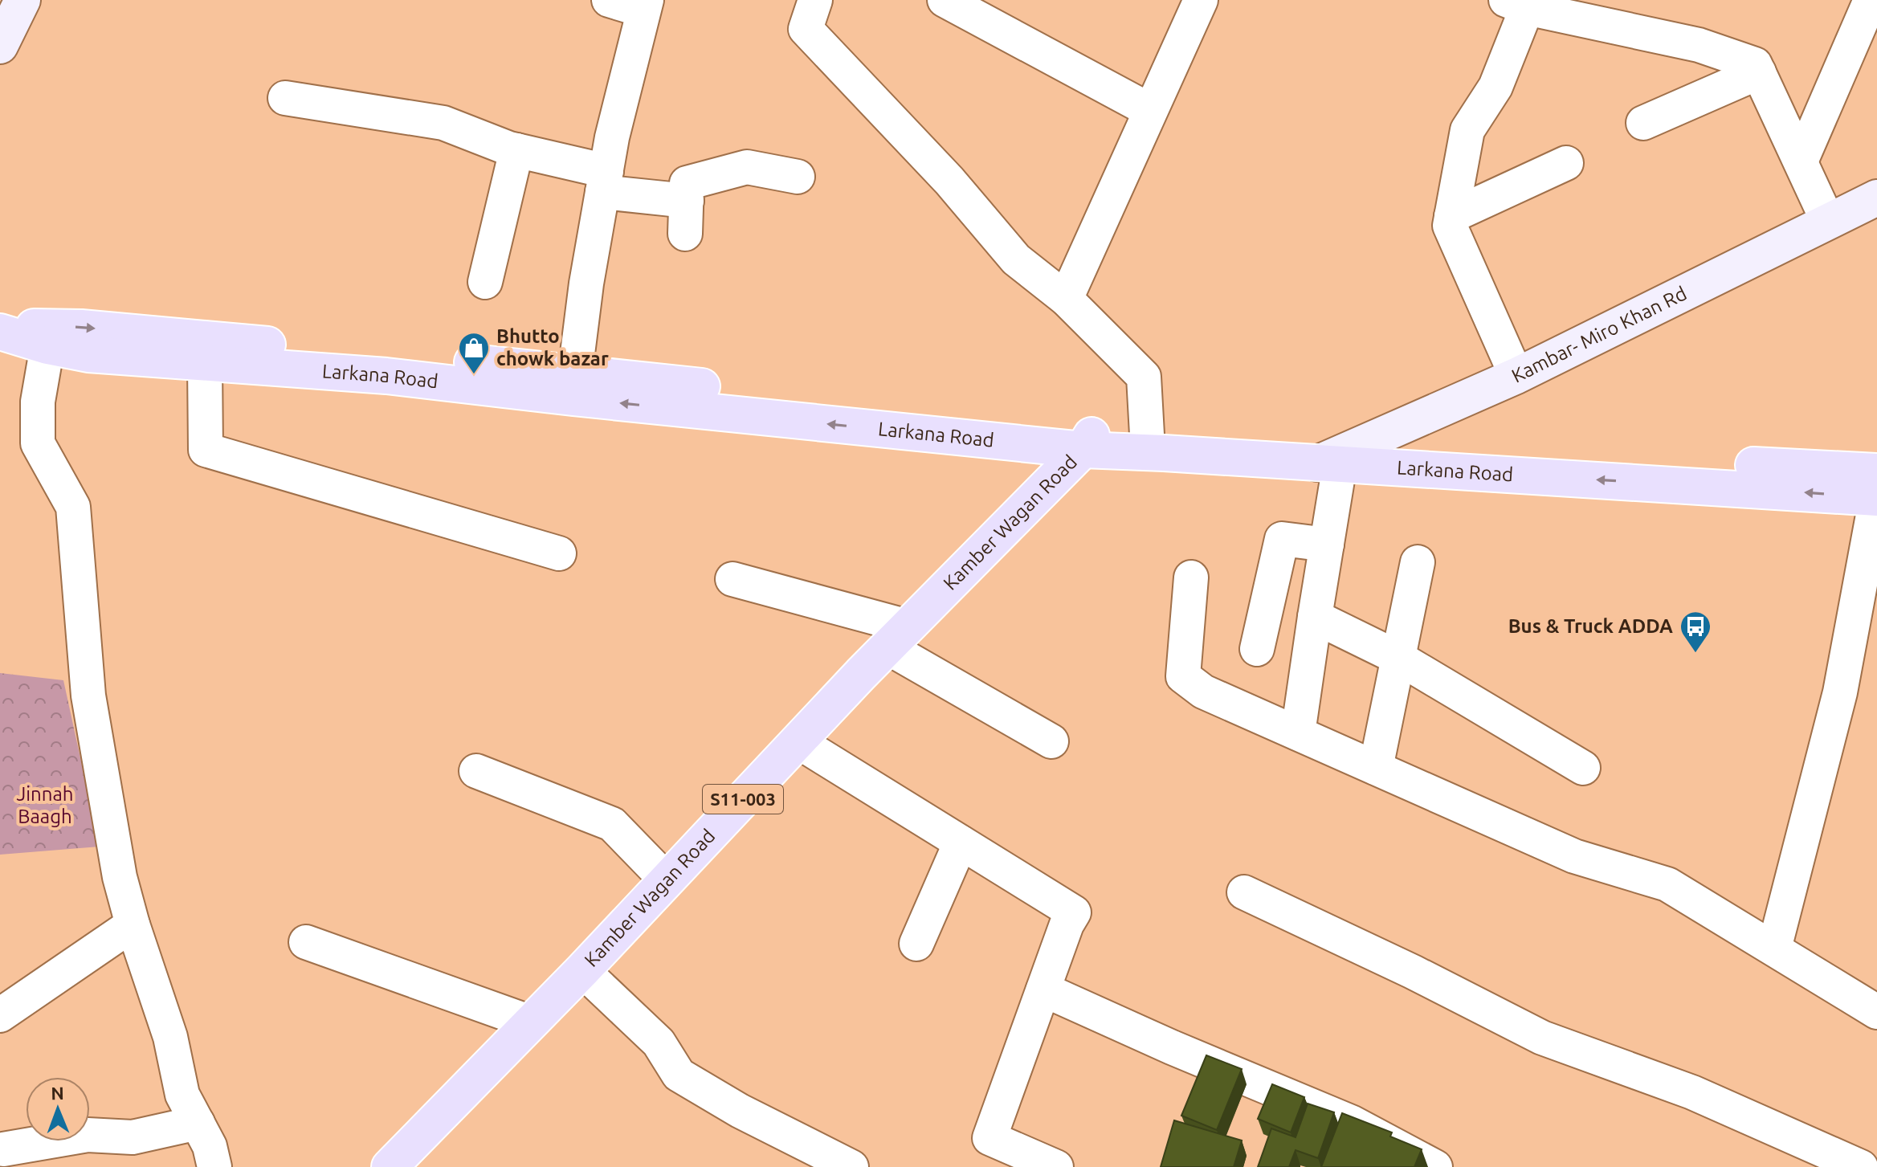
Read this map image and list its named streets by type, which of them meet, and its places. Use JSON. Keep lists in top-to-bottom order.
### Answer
{
  "streets": {
    "main road": [
      "Kambar- Miro Khan Rd",
      "Larkana Road",
      "Kamber Wagan Road",
      "S11-003"
    ]
  },
  "crossings": [
    ["Kambar- Miro Khan Rd", "Larkana Road"],
    ["Larkana Road", "Kamber Wagan Road"]
  ],
  "parks": ["Jinnah Baagh"],
  "places": {
    "shop": ["Bhutto chowk bazar"],
    "bus stop": ["Bus & Truck ADDA"]
  },
  "north": "top"
}
